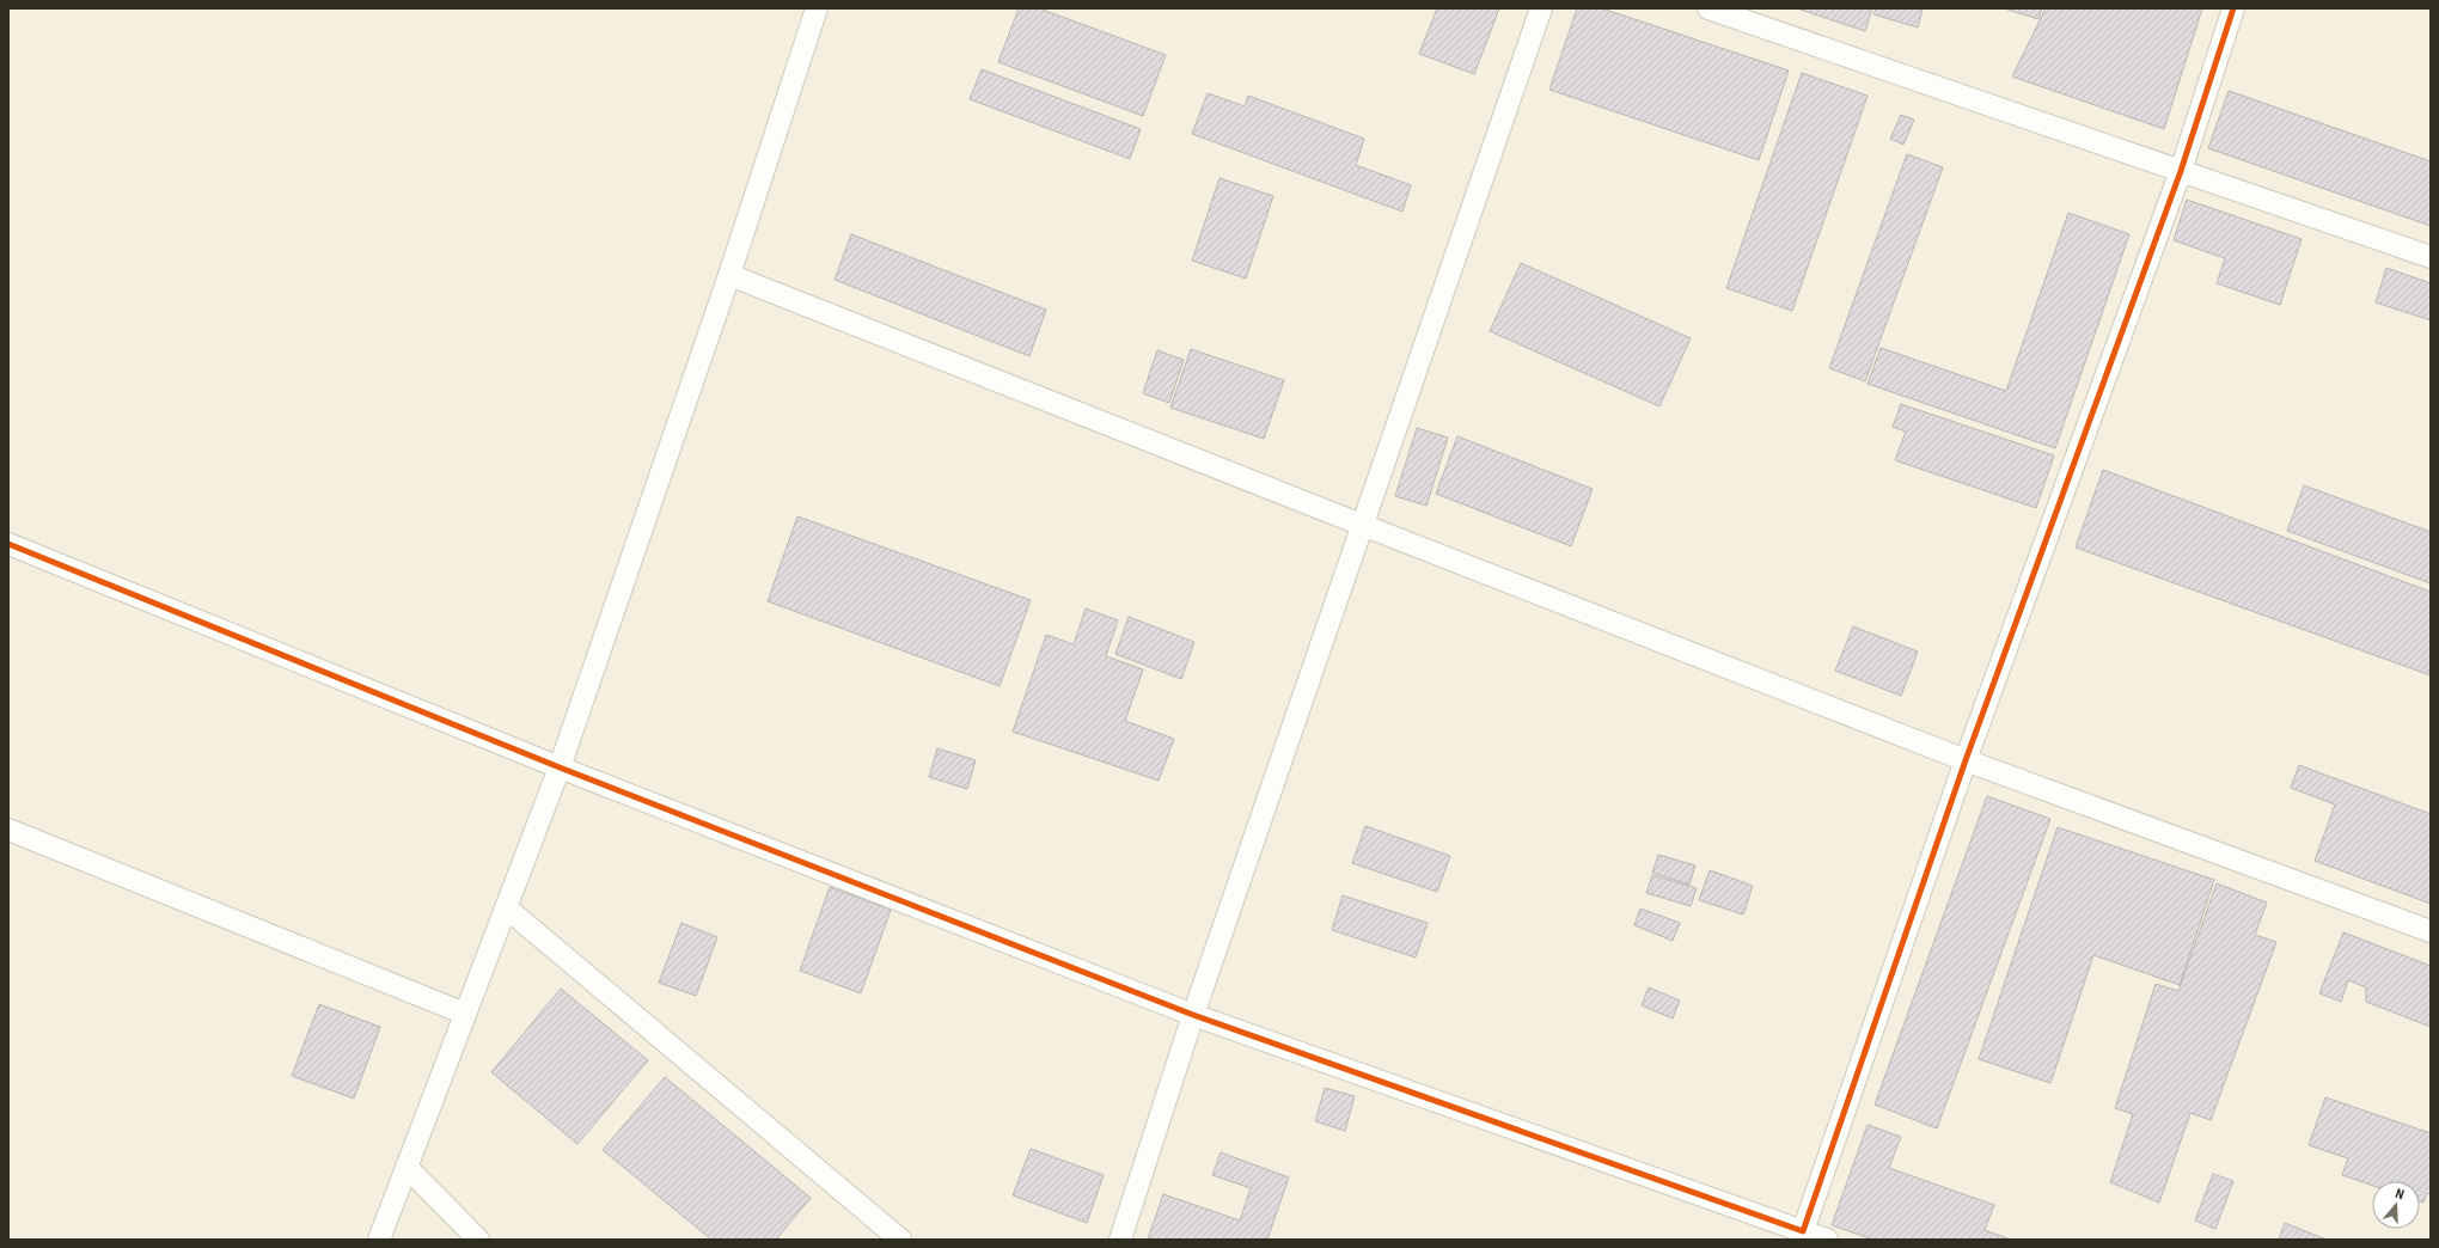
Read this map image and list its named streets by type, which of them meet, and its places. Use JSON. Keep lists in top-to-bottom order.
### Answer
{
  "north": "top"
}
